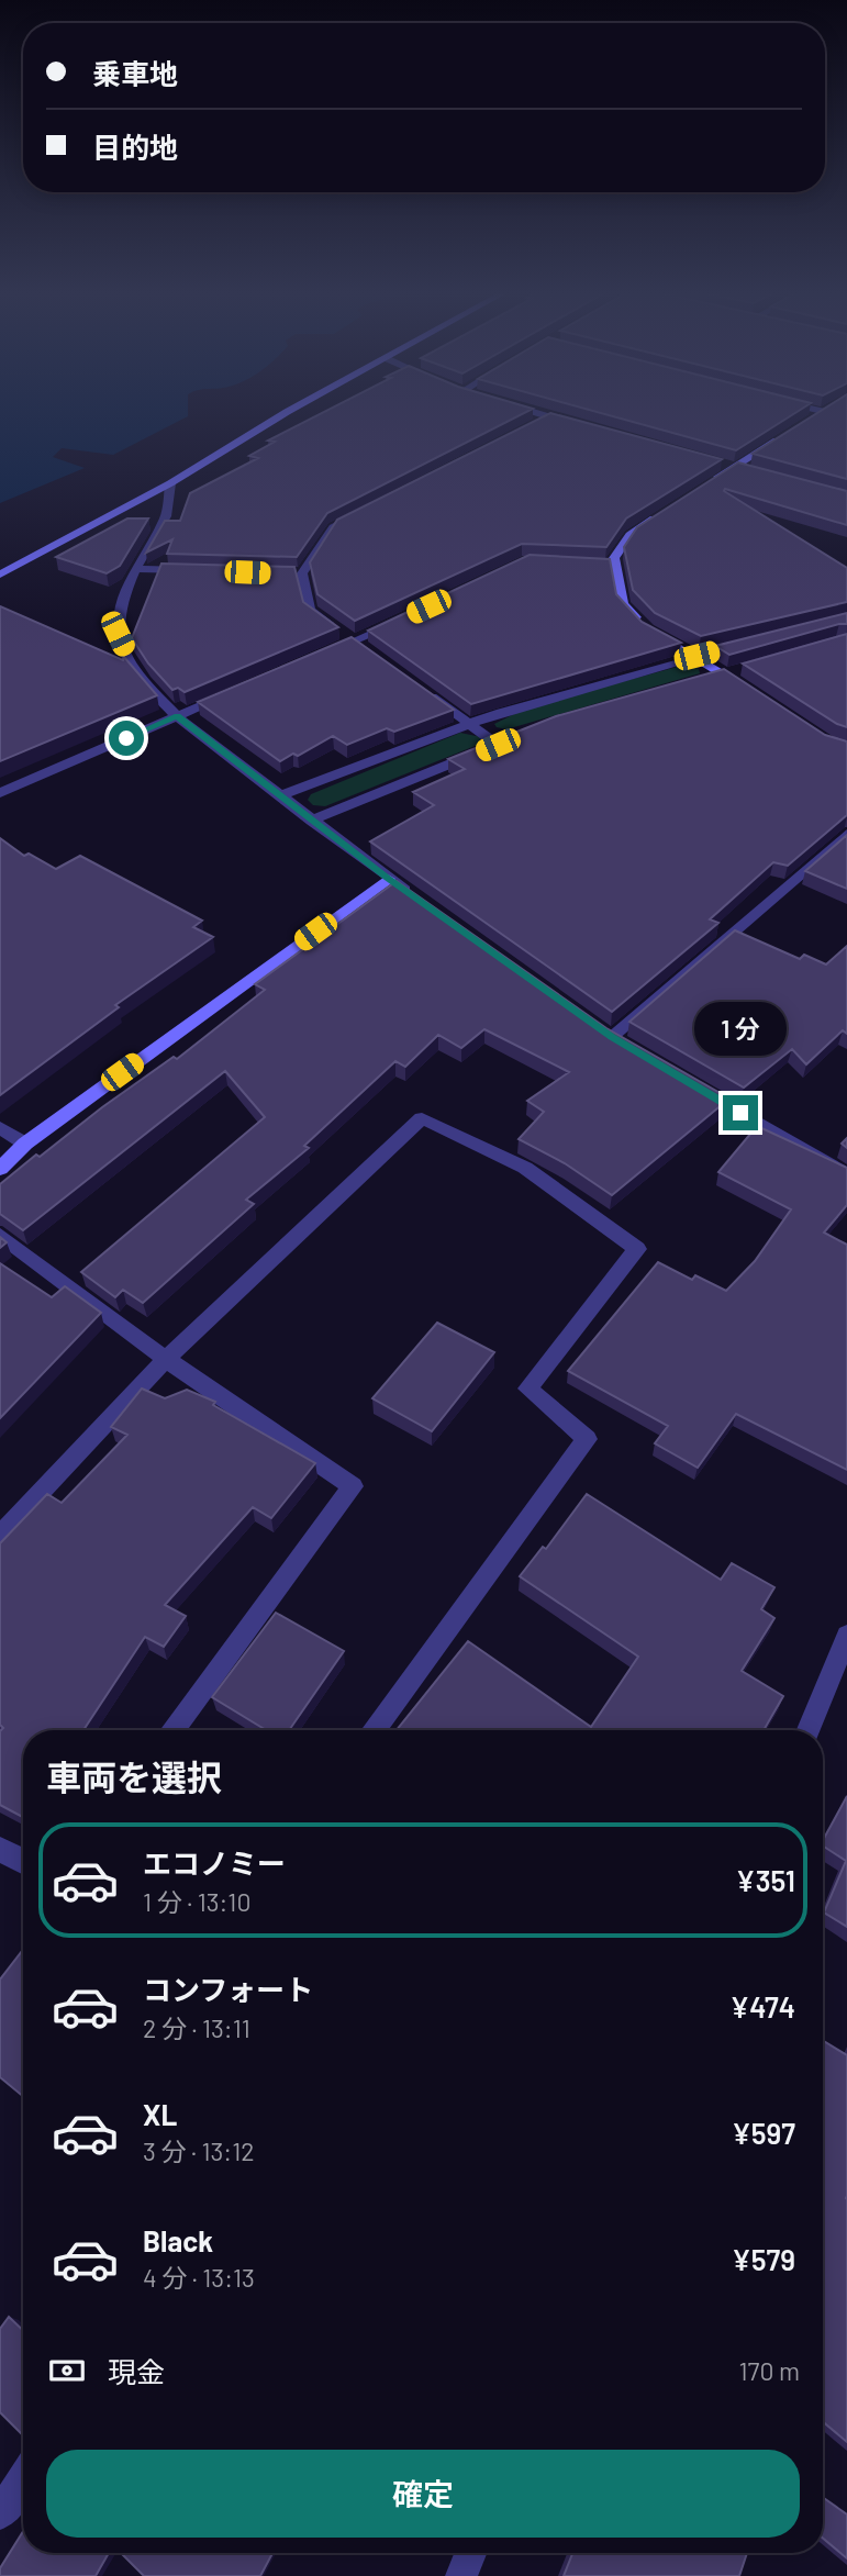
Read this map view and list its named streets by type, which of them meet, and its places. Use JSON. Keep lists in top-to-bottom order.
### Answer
{
  "page": {
    "banner": ["乗車地", "目的地"],
    "bubble": "1 分",
    "heading": "車両を選択",
    "list": [
      {
        "name": "エコノミー",
        "note": "1 分 · 13:10",
        "value": "¥351"
      },
      {
        "name": "コンフォート",
        "note": "2 分 · 13:11",
        "value": "¥474"
      },
      {
        "name": "XL",
        "note": "3 分 · 13:12",
        "value": "¥597"
      },
      {
        "name": "Black",
        "note": "4 分 · 13:13",
        "value": "¥579"
      }
    ],
    "pay": ["現金", "170 m"],
    "buttons": "確定"
  }
}
